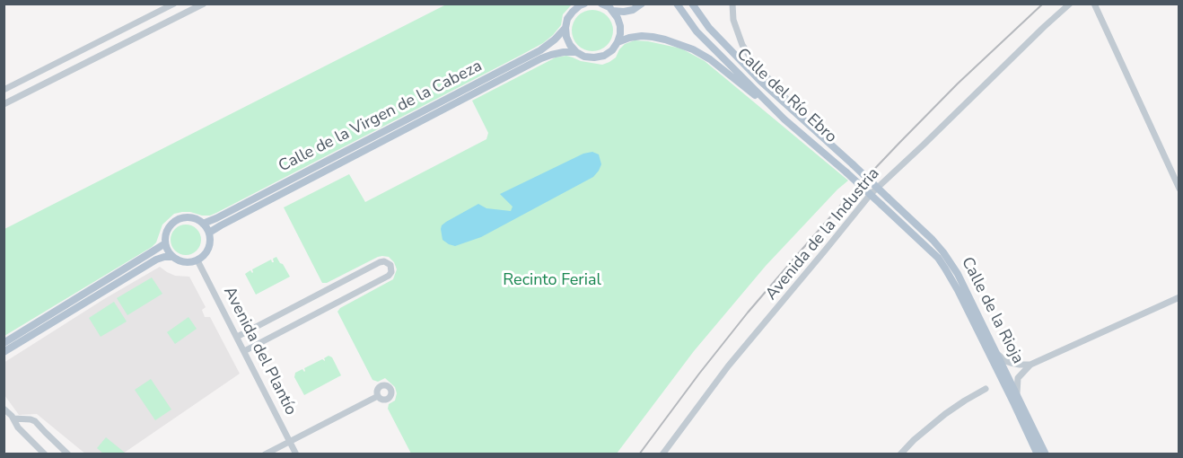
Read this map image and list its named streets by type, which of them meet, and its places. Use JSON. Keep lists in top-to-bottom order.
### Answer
{
  "streets": {
    "main road": ["Calle del Río Ebro", "Calle de la Virgen de la Cabeza", "Calle de la Rioja"],
    "street": ["Avenida de la Industria", "Avenida del Plantío"]
  },
  "crossings": [
    ["Calle del Río Ebro", "Calle de la Rioja"],
    ["Calle de la Virgen de la Cabeza", "Avenida del Plantío"]
  ],
  "parks": ["Recinto Ferial"]
}
